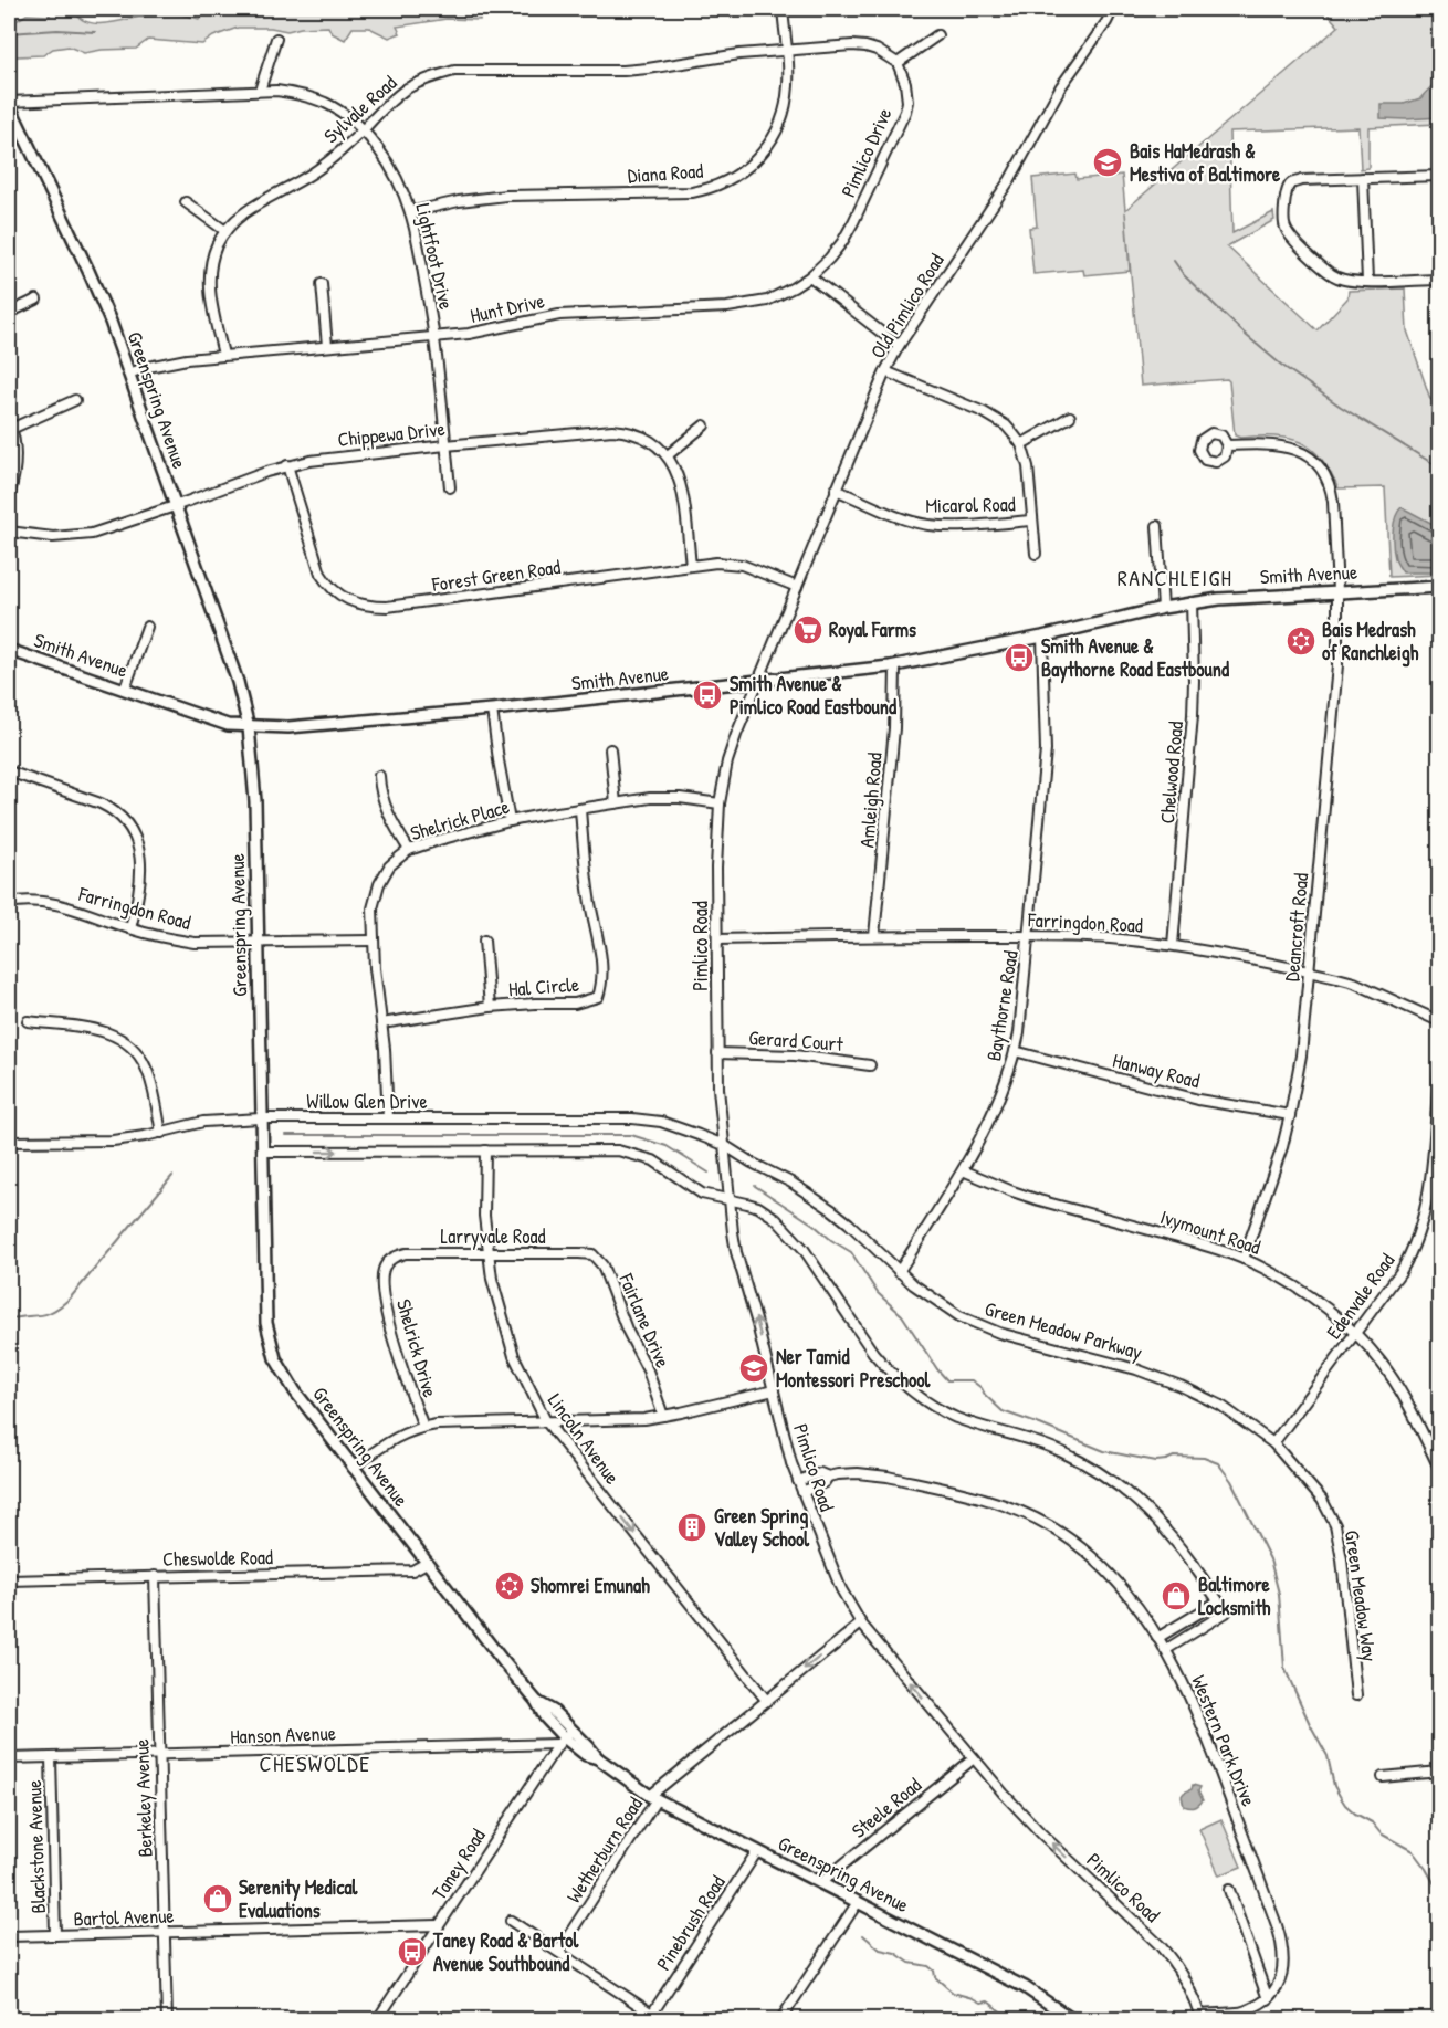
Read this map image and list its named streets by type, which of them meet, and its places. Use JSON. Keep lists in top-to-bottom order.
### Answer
{
  "streets": {
    "main road": ["Greenspring Avenue", "Smith Avenue"],
    "street": [
      "Sylvale Road",
      "Pimlico Drive",
      "Diana Road",
      "Lightfoot Drive",
      "Old Pimlico Road",
      "Hunt Drive",
      "Chippewa Drive",
      "Micarol Road",
      "Forest Green Road",
      "Chelwood Road",
      "Amleigh Road",
      "Shelrick Place",
      "Farringdon Road",
      "Deancroft Road",
      "Pimlico Road",
      "Hal Circle",
      "Baythorne Road",
      "Gerard Court",
      "Hanway Road",
      "Willow Glen Drive",
      "Ivymount Road",
      "Larryvale Road",
      "Edenvale Road",
      "Fairlane Drive",
      "Green Meadow Parkway",
      "Shelrick Drive",
      "Lincoln Avenue",
      "Cheswolde Road",
      "Green Meadow Way",
      "Hanson Avenue",
      "Western Park Drive",
      "Berkeley Avenue",
      "Steele Road",
      "Blackstone Avenue",
      "Wetherburn Road",
      "Taney Road",
      "Bartol Avenue",
      "Pinebrush Road"
    ]
  },
  "crossings": [
    ["Sylvale Road", "Diana Road"],
    ["Sylvale Road", "Lightfoot Drive"],
    ["Sylvale Road", "Hunt Drive"],
    ["Pimlico Drive", "Hunt Drive"],
    ["Diana Road", "Lightfoot Drive"],
    ["Lightfoot Drive", "Hunt Drive"],
    ["Lightfoot Drive", "Greenspring Avenue"],
    ["Lightfoot Drive", "Chippewa Drive"],
    ["Old Pimlico Road", "Micarol Road"],
    ["Old Pimlico Road", "Smith Avenue"],
    ["Old Pimlico Road", "Forest Green Road"],
    ["Old Pimlico Road", "Pimlico Road"],
    ["Hunt Drive", "Greenspring Avenue"],
    ["Greenspring Avenue", "Chippewa Drive"],
    ["Greenspring Avenue", "Smith Avenue"],
    ["Greenspring Avenue", "Farringdon Road"],
    ["Greenspring Avenue", "Willow Glen Drive"],
    ["Greenspring Avenue", "Cheswolde Road"],
    ["Greenspring Avenue", "Hanson Avenue"],
    ["Greenspring Avenue", "Steele Road"],
    ["Greenspring Avenue", "Wetherburn Road"],
    ["Greenspring Avenue", "Taney Road"],
    ["Greenspring Avenue", "Pinebrush Road"],
    ["Chippewa Drive", "Forest Green Road"],
    ["Smith Avenue", "Chelwood Road"],
    ["Smith Avenue", "Amleigh Road"],
    ["Smith Avenue", "Deancroft Road"],
    ["Smith Avenue", "Pimlico Road"],
    ["Smith Avenue", "Baythorne Road"],
    ["Chelwood Road", "Farringdon Road"],
    ["Amleigh Road", "Farringdon Road"],
    ["Shelrick Place", "Farringdon Road"],
    ["Shelrick Place", "Pimlico Road"],
    ["Shelrick Place", "Hal Circle"],
    ["Shelrick Place", "Willow Glen Drive"],
    ["Farringdon Road", "Deancroft Road"],
    ["Farringdon Road", "Pimlico Road"],
    ["Farringdon Road", "Baythorne Road"],
    ["Deancroft Road", "Hanway Road"],
    ["Deancroft Road", "Ivymount Road"],
    ["Pimlico Road", "Gerard Court"],
    ["Pimlico Road", "Willow Glen Drive"],
    ["Pimlico Road", "Green Meadow Parkway"],
    ["Pimlico Road", "Western Park Drive"],
    ["Pimlico Road", "Steele Road"],
    ["Baythorne Road", "Hanway Road"],
    ["Baythorne Road", "Ivymount Road"],
    ["Baythorne Road", "Green Meadow Parkway"],
    ["Willow Glen Drive", "Green Meadow Parkway"],
    ["Ivymount Road", "Edenvale Road"],
    ["Larryvale Road", "Fairlane Drive"],
    ["Larryvale Road", "Shelrick Drive"],
    ["Larryvale Road", "Lincoln Avenue"],
    ["Edenvale Road", "Green Meadow Parkway"],
    ["Edenvale Road", "Green Meadow Way"],
    ["Green Meadow Parkway", "Green Meadow Way"],
    ["Cheswolde Road", "Berkeley Avenue"],
    ["Hanson Avenue", "Berkeley Avenue"],
    ["Hanson Avenue", "Blackstone Avenue"],
    ["Hanson Avenue", "Taney Road"],
    ["Berkeley Avenue", "Bartol Avenue"],
    ["Blackstone Avenue", "Bartol Avenue"],
    ["Taney Road", "Bartol Avenue"]
  ],
  "one_way": ["Pimlico Road", "Lincoln Avenue"],
  "districts": ["RANCHLEIGH", "CHESWOLDE"],
  "places": {
    "school or university": ["Bais HaMedrash & Mestiva of Baltimore", "Ner Tamid Montessori Preschool"],
    "supermarket": ["Royal Farms"],
    "synagogue": ["Bais Medrash of Ranchleigh", "Shomrei Emunah"],
    "bus stop": ["Smith Avenue & Baythorne Road Eastbound", "Smith Avenue & Pimlico Road Eastbound", "Taney Road & Bartol Avenue Southbound"],
    "building": ["Green Spring Valley School"],
    "shop": ["Baltimore Locksmith", "Serenity Medical Evaluations"]
  }
}
